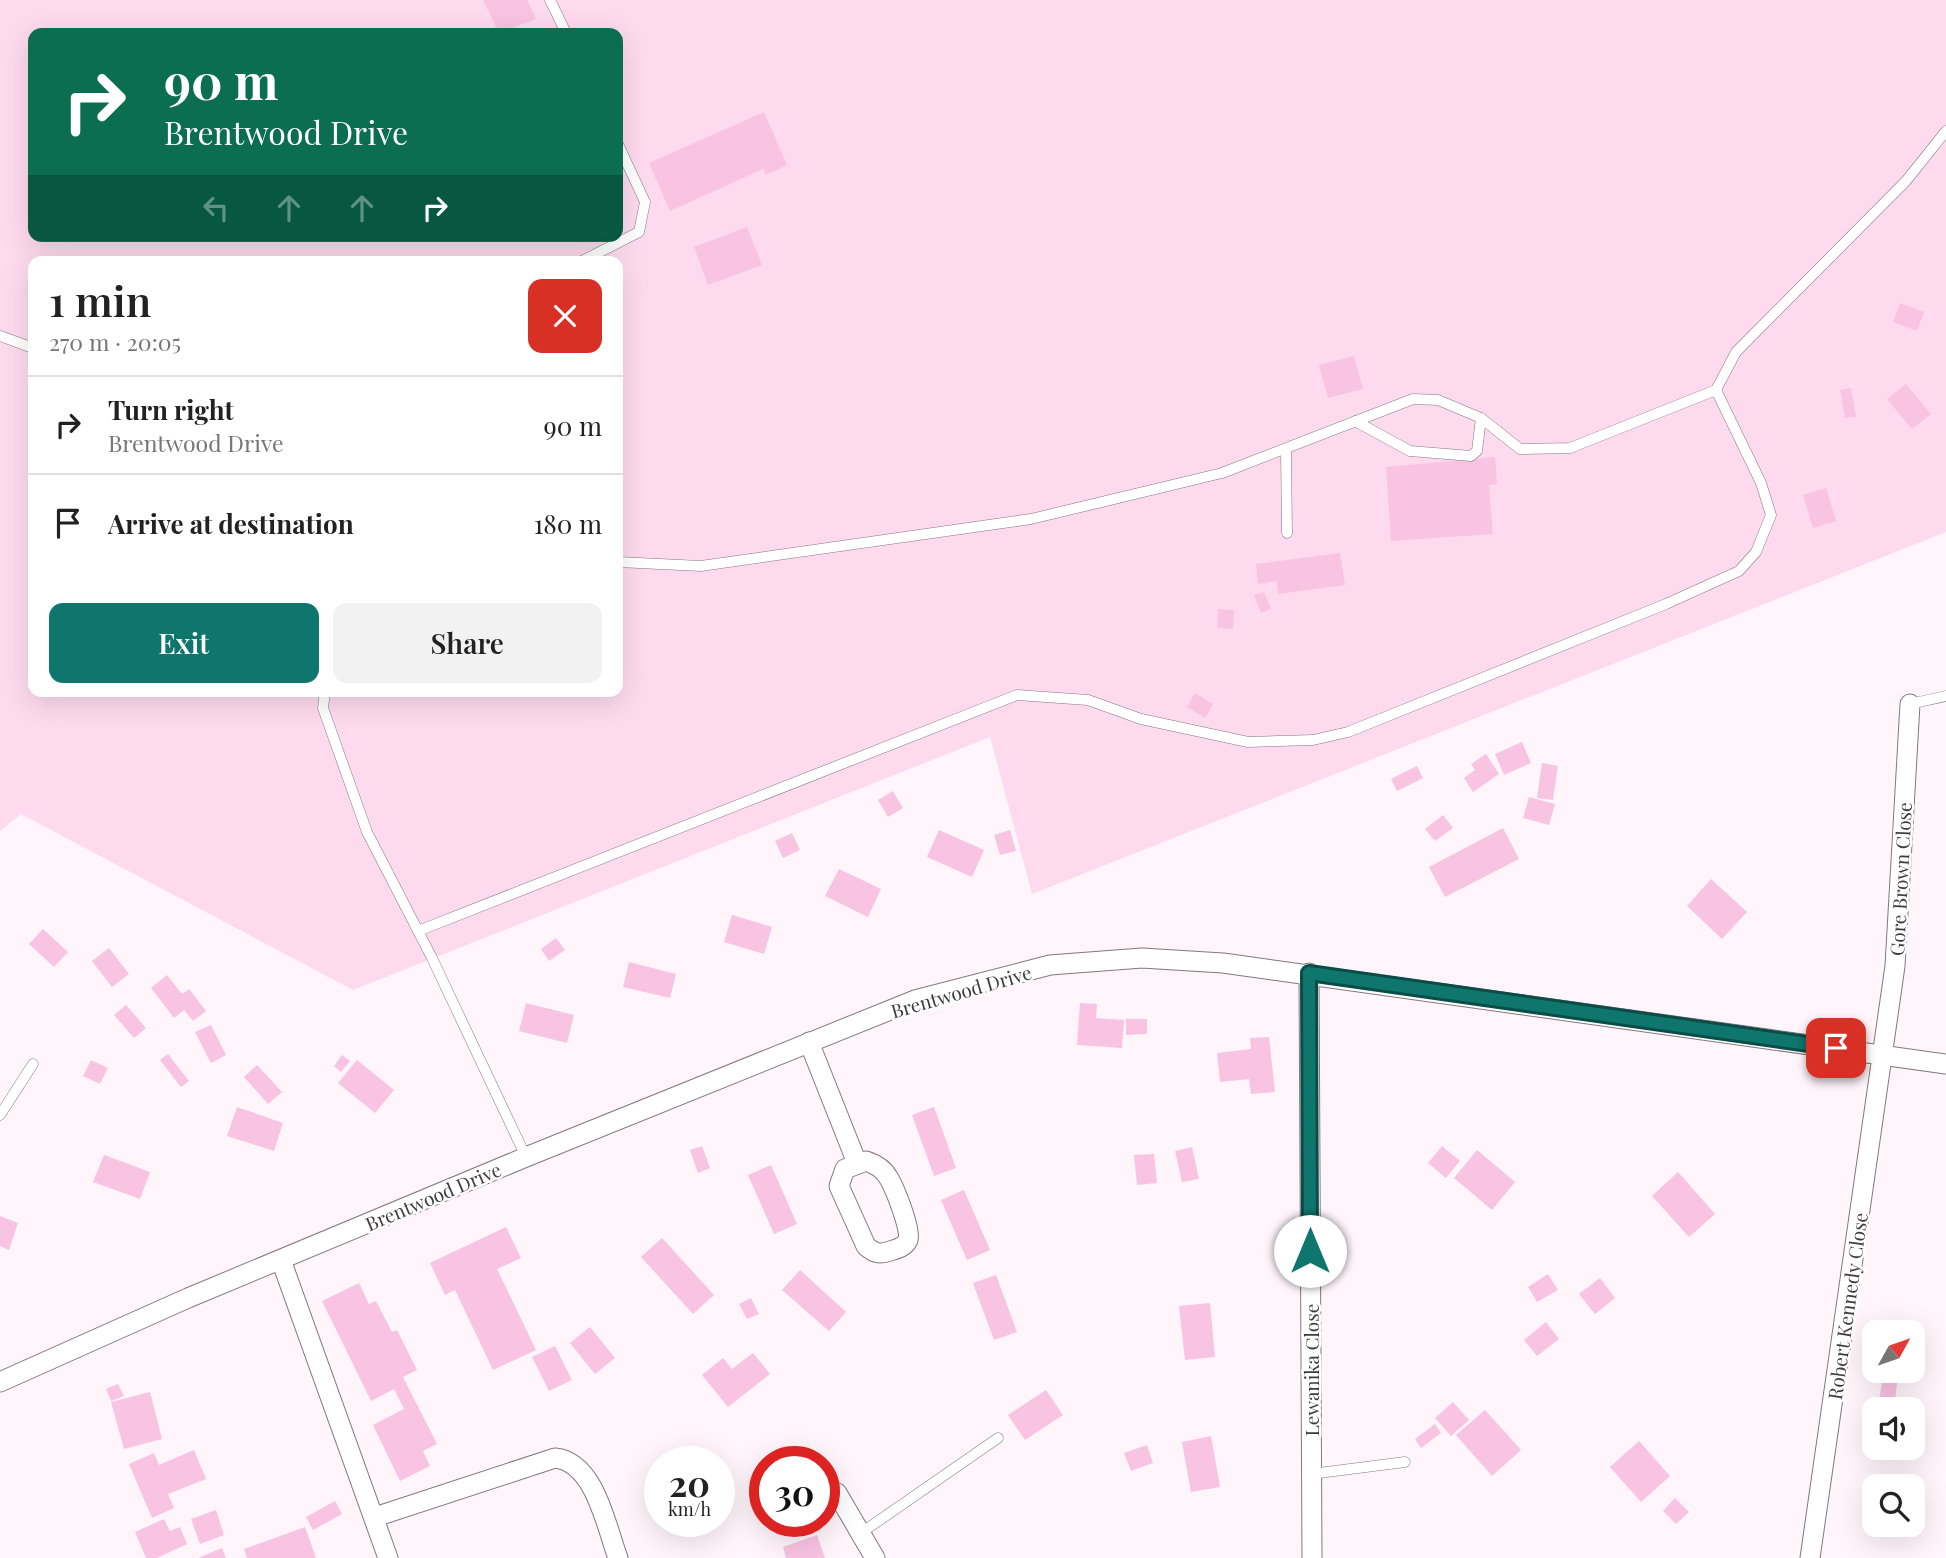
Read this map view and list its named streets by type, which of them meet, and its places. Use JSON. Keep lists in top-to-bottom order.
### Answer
{
  "streets": {
    "street": [
      "Gore Brown Close",
      "Brentwood Drive",
      "Robert Kennedy Close",
      "Lewanika Close"
    ]
  },
  "crossings": [
    ["Gore Brown Close", "Brentwood Drive"],
    ["Gore Brown Close", "Robert Kennedy Close"],
    ["Brentwood Drive", "Robert Kennedy Close"],
    ["Brentwood Drive", "Lewanika Close"]
  ],
  "north": "top right",
  "page": {
    "turn": ["90 m", "Brentwood Drive"],
    "heading": ["1 min", "270 m · 20:05"],
    "list": [
      {
        "name": "Turn right",
        "note": "Brentwood Drive",
        "value": "90 m"
      },
      {
        "name": "Arrive at destination",
        "value": "180 m"
      }
    ],
    "buttons": ["Exit", "Share"],
    "speed": "20 km/h",
    "limit": "30"
  }
}
